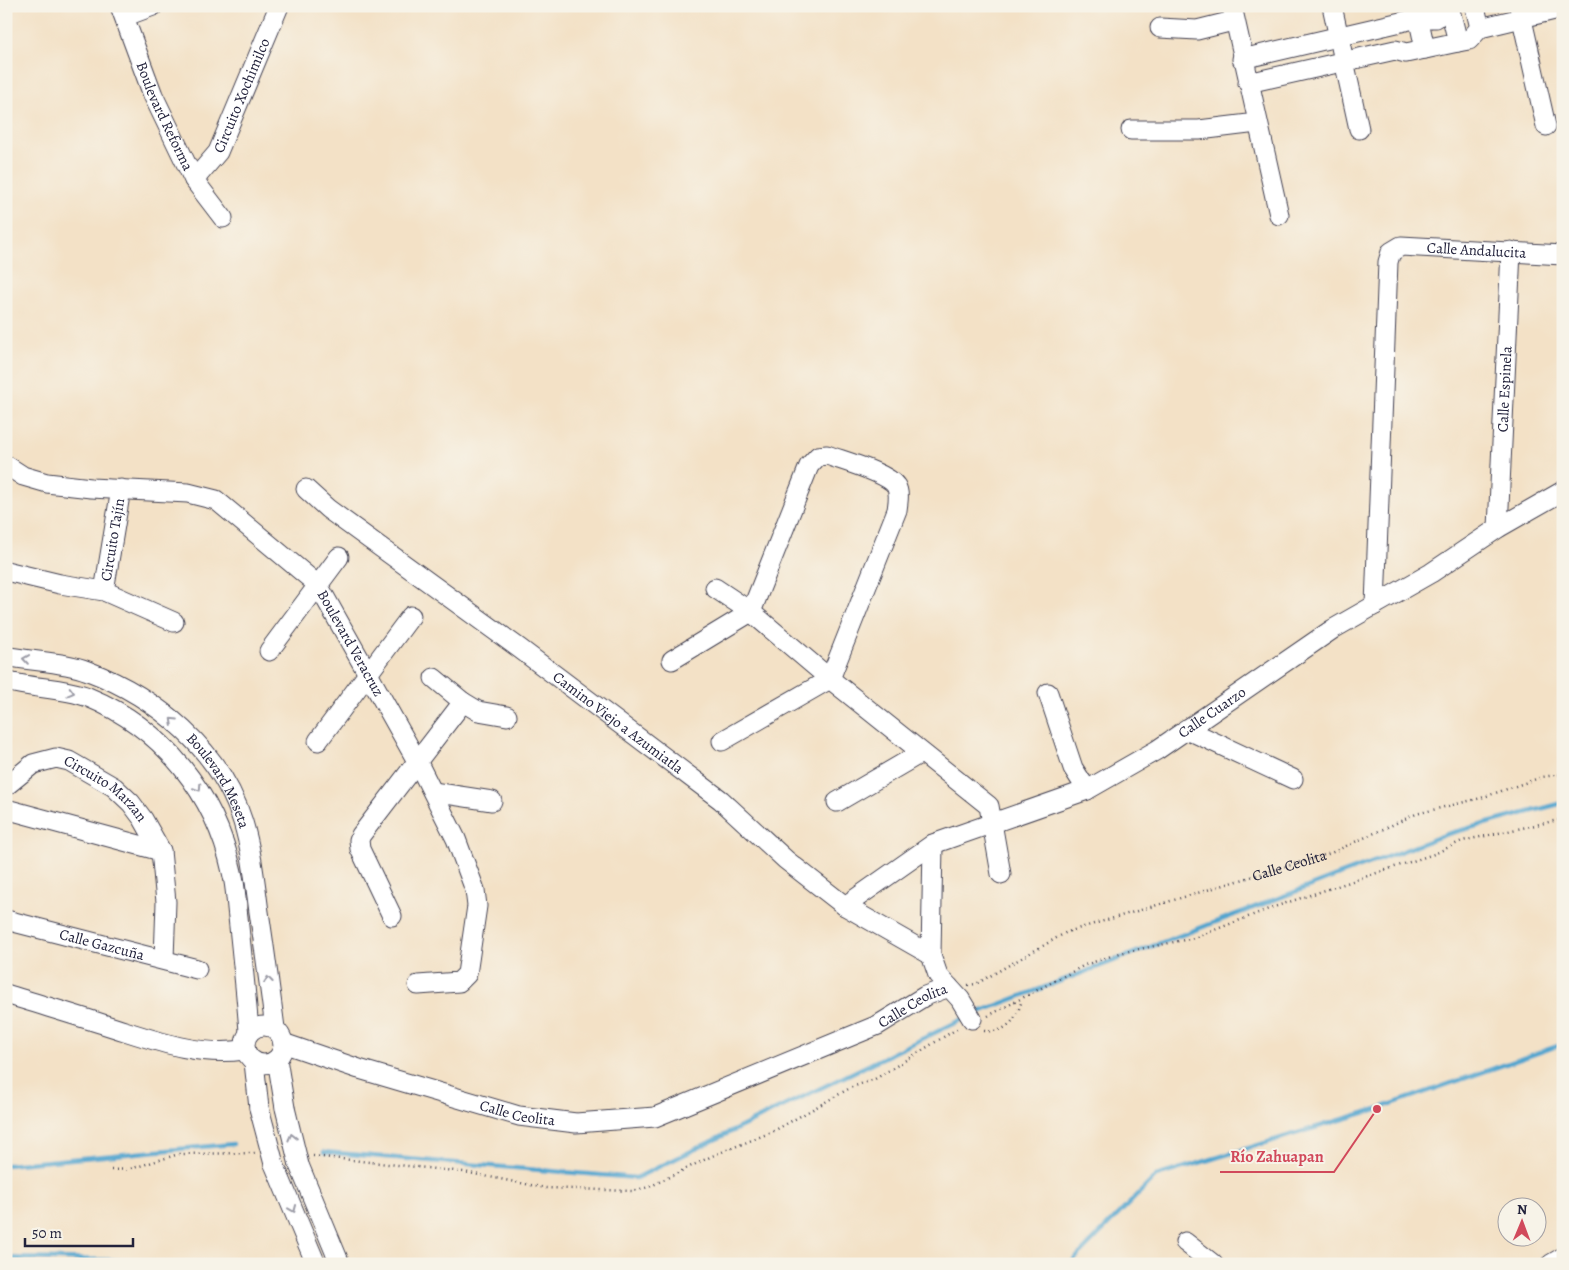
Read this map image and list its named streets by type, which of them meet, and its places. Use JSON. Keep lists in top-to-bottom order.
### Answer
{
  "streets": {
    "street": [
      "Circuito Xochimilco",
      "Boulevard Reforma",
      "Calle Andalucita",
      "Calle Espinela",
      "Circuito Tajín",
      "Boulevard Veracruz",
      "Calle Cuarzo",
      "Camino Viejo a Azumiatla",
      "Boulevard Meseta",
      "Circuito Marzan",
      "Calle Ceolita",
      "Calle Gazcuña"
    ]
  },
  "crossings": [
    ["Circuito Xochimilco", "Boulevard Reforma"],
    ["Calle Andalucita", "Calle Espinela"],
    ["Calle Andalucita", "Calle Cuarzo"],
    ["Calle Espinela", "Calle Cuarzo"],
    ["Circuito Tajín", "Boulevard Veracruz"],
    ["Calle Cuarzo", "Camino Viejo a Azumiatla"],
    ["Boulevard Meseta", "Calle Ceolita"],
    ["Circuito Marzan", "Calle Gazcuña"]
  ],
  "places": ["Río Zahuapan"],
  "scale_bar": "50 m",
  "north": "top"
}
